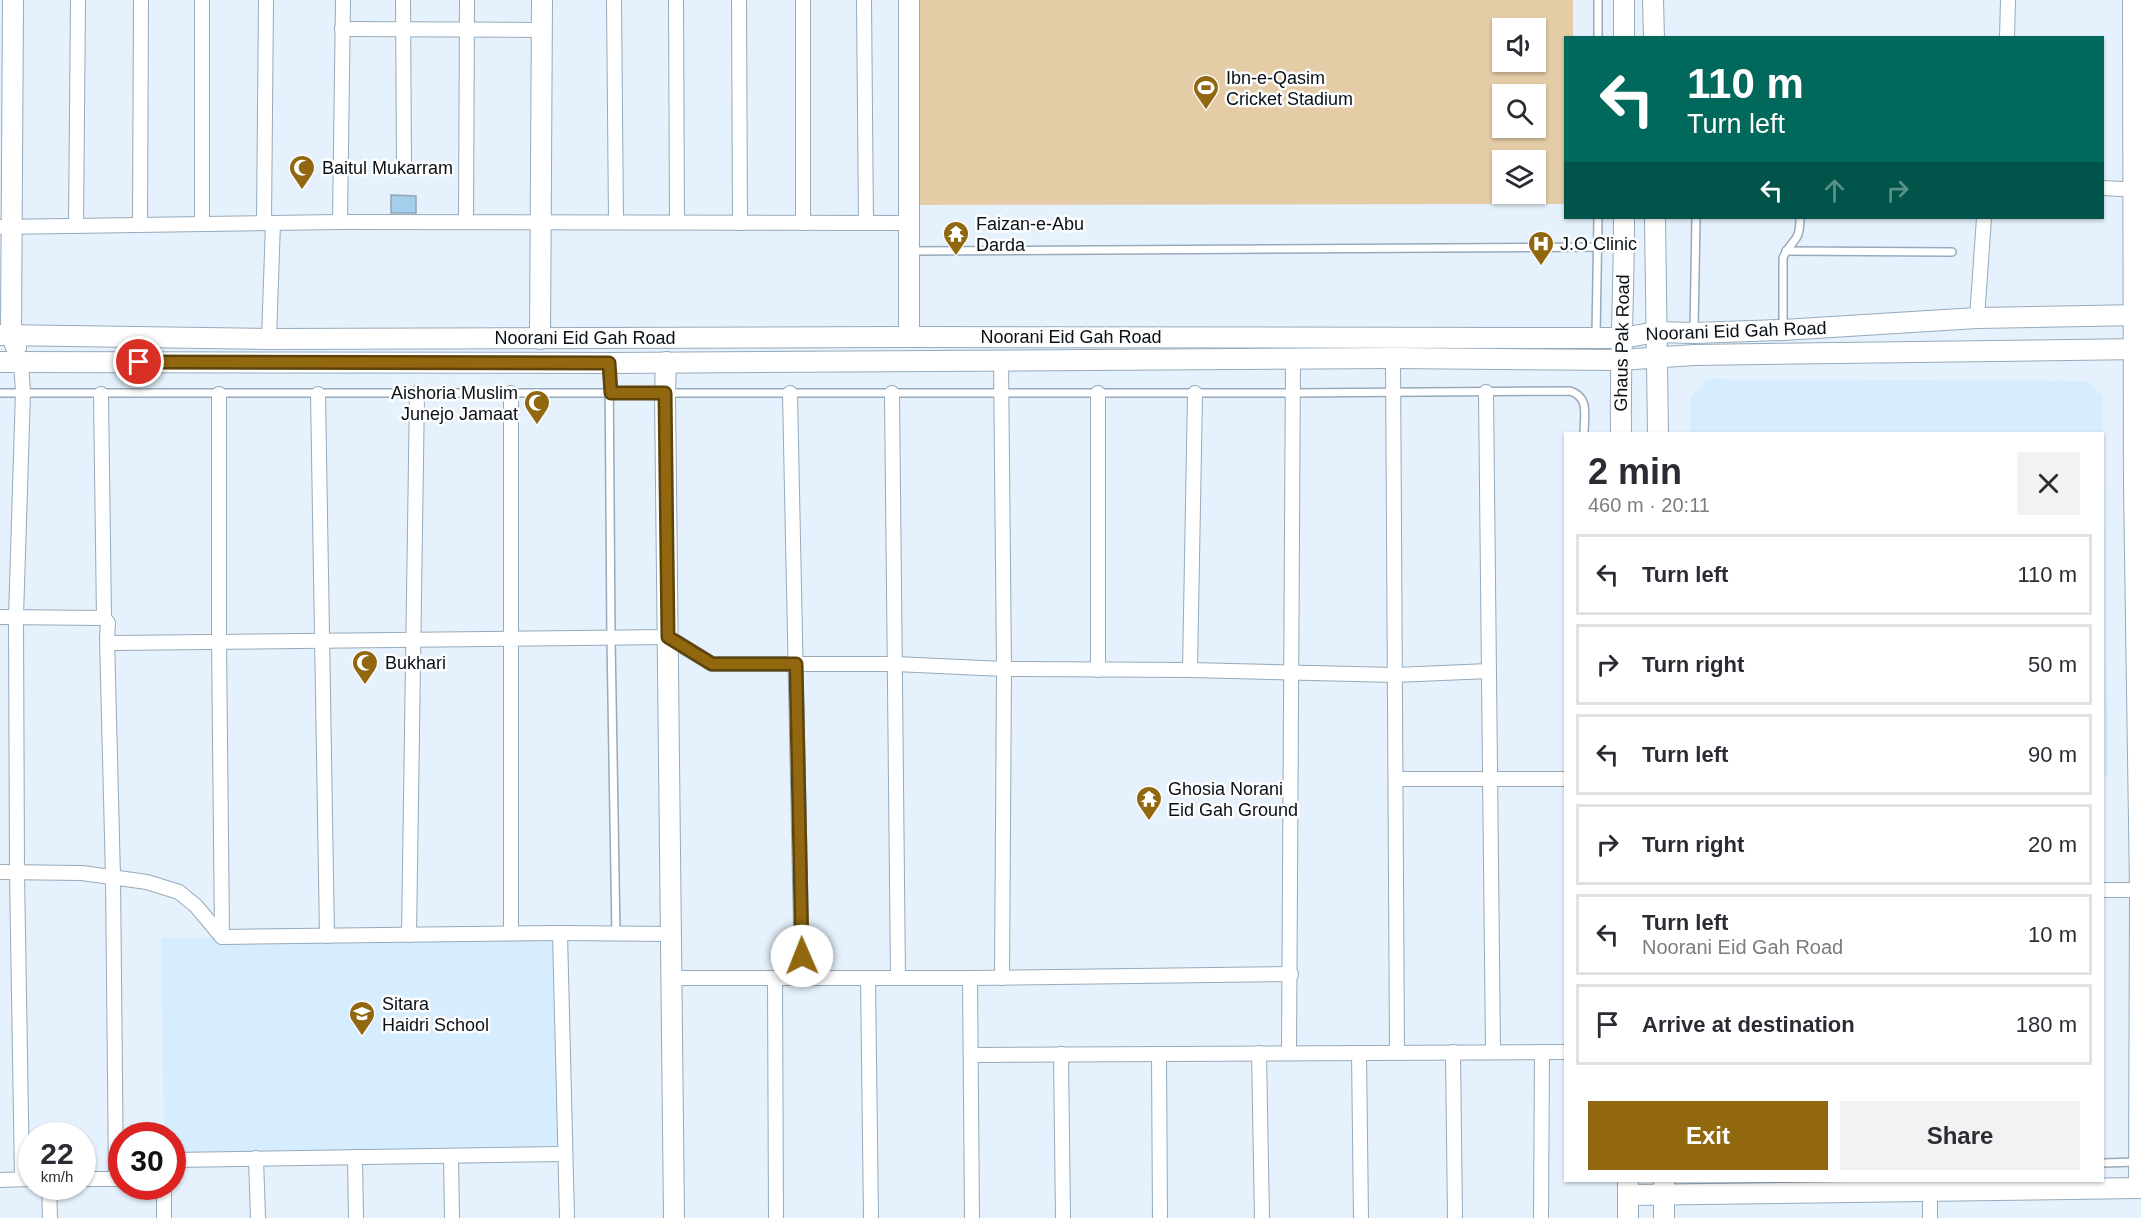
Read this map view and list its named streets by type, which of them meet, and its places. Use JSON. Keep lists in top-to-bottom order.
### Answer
{
  "streets": {
    "main road": ["Noorani Eid Gah Road", "Ghaus Pak Road"]
  },
  "crossings": [
    ["Noorani Eid Gah Road", "Ghaus Pak Road"]
  ],
  "places": {
    "sports": ["Ibn-e-Qasim Cricket Stadium"],
    "mosque": ["Baitul Mukarram", "Aishoria Muslim Junejo Jamaat", "Bukhari"],
    "temple": ["Faizan-e-Abu Darda", "Ghosia Norani Eid Gah Ground"],
    "hospital": ["J.O Clinic"],
    "school or university": ["Sitara Haidri School"]
  },
  "page": {
    "turn": ["110 m", "Turn left"],
    "heading": ["2 min", "460 m · 20:11"],
    "list": [
      {
        "name": "Turn left",
        "value": "110 m"
      },
      {
        "name": "Turn right",
        "value": "50 m"
      },
      {
        "name": "Turn left",
        "value": "90 m"
      },
      {
        "name": "Turn right",
        "value": "20 m"
      },
      {
        "name": "Turn left",
        "note": "Noorani Eid Gah Road",
        "value": "10 m"
      },
      {
        "name": "Arrive at destination",
        "value": "180 m"
      }
    ],
    "buttons": ["Exit", "Share"],
    "speed": "22 km/h",
    "limit": "30"
  }
}
